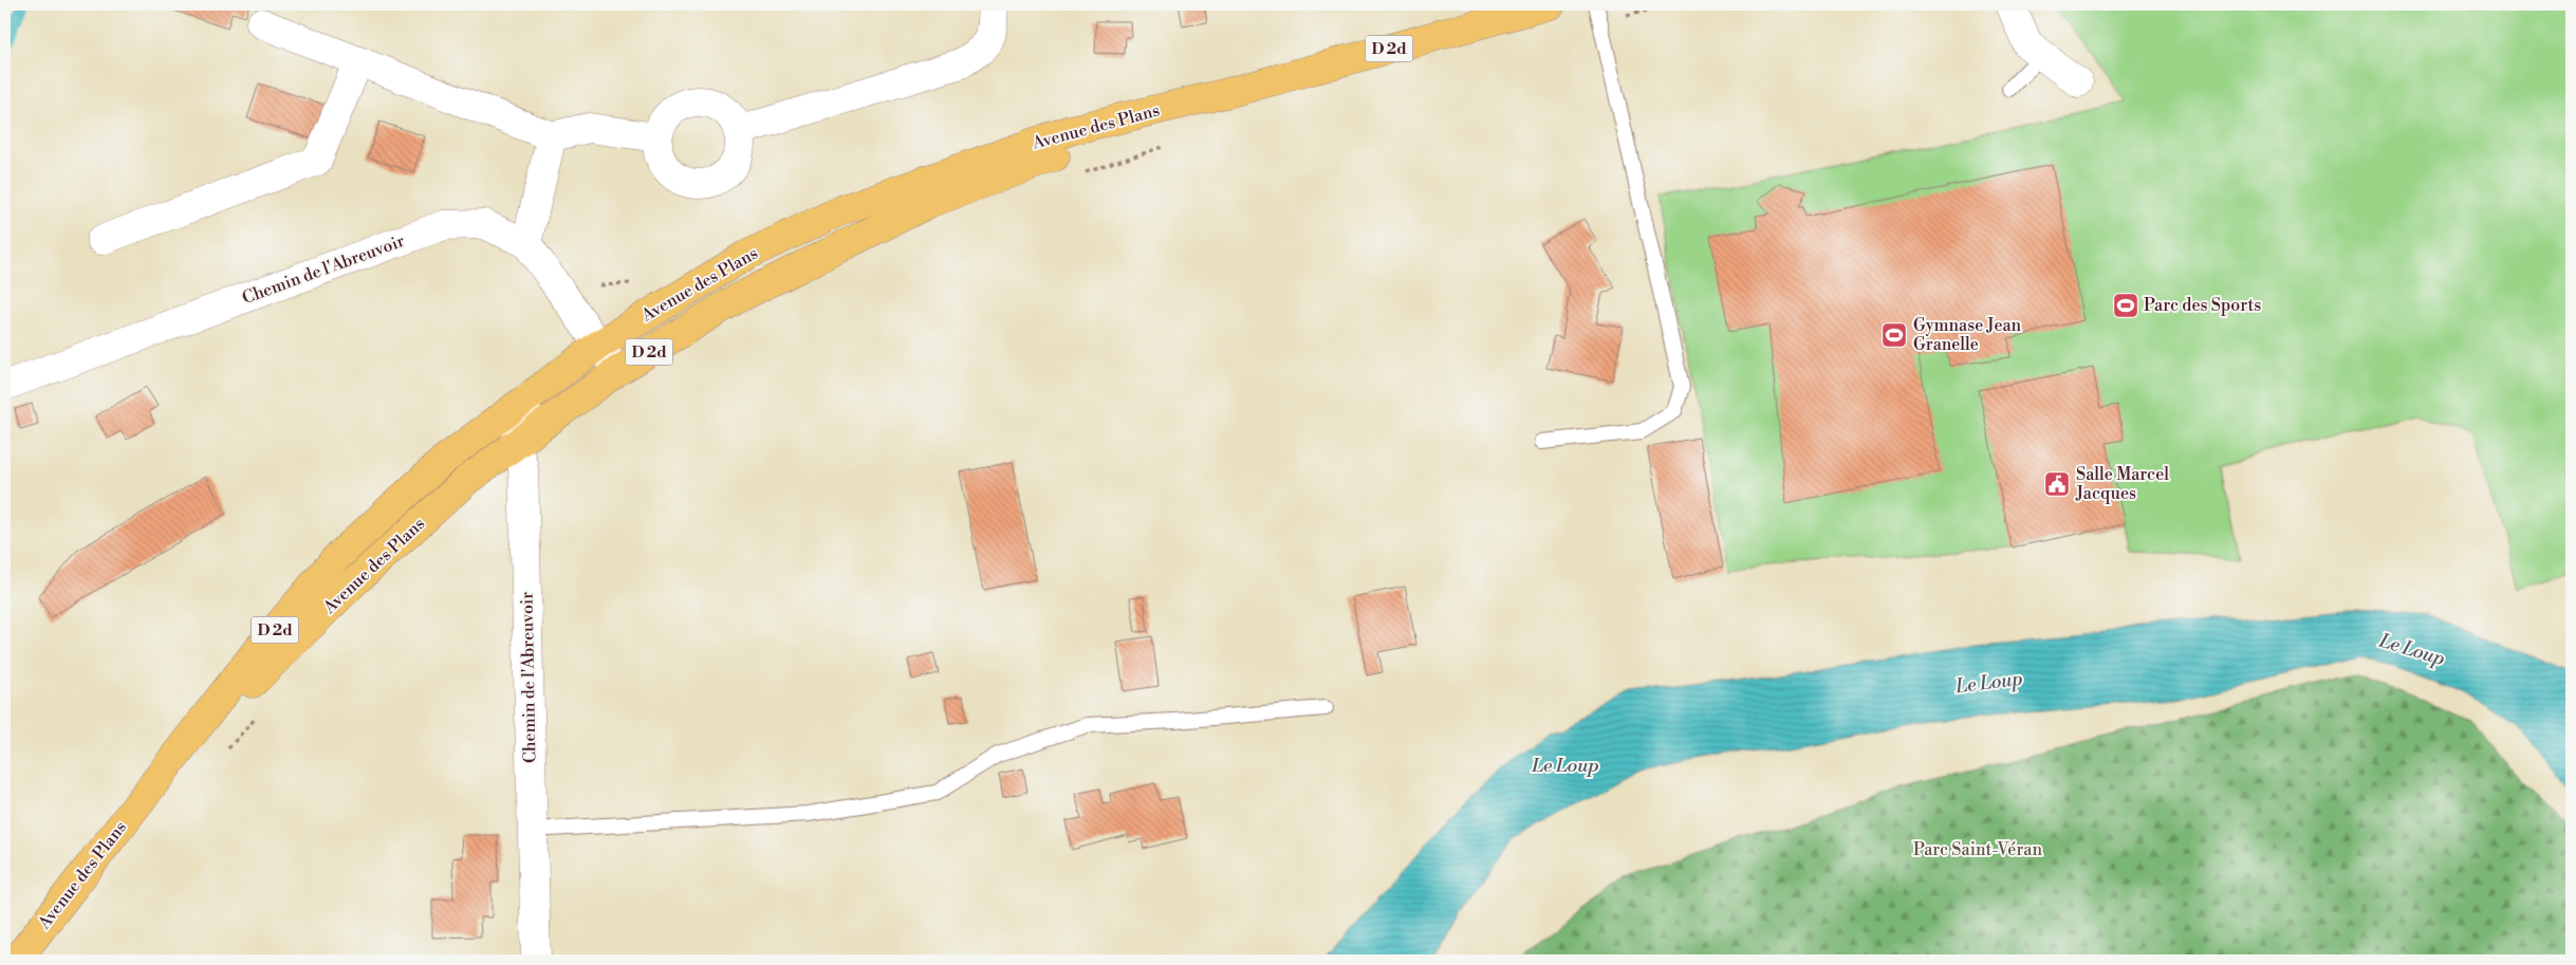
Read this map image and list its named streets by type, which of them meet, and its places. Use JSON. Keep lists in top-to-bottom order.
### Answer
{
  "streets": {
    "main road": ["D 2d", "Avenue des Plans"],
    "street": ["Chemin de l'Abreuvoir"]
  },
  "crossings": [
    ["Avenue des Plans", "Chemin de l'Abreuvoir"]
  ],
  "water": ["Le Loup"],
  "parks": ["Parc Saint-Véran"],
  "places": {
    "sports": ["Parc des Sports", "Gymnase Jean Granelle"],
    "public building": ["Salle Marcel Jacques"]
  }
}
